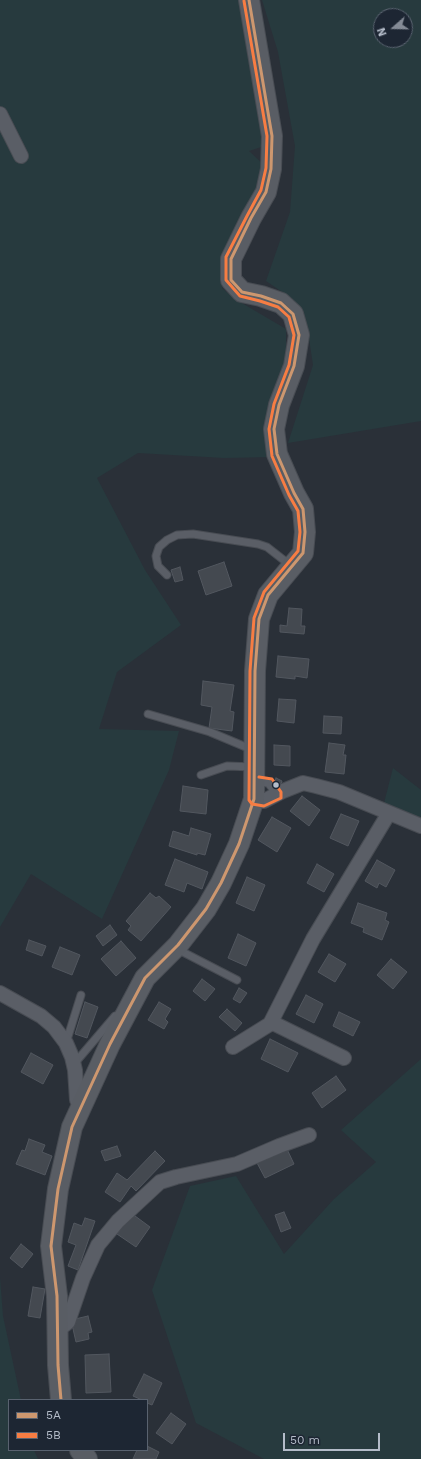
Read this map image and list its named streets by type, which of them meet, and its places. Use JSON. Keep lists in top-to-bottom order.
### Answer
{
  "lines": ["transit line 5A", "transit line 5B"],
  "legend": ["5A", "5B"],
  "scale_bar": "50 m",
  "north": "left"
}
